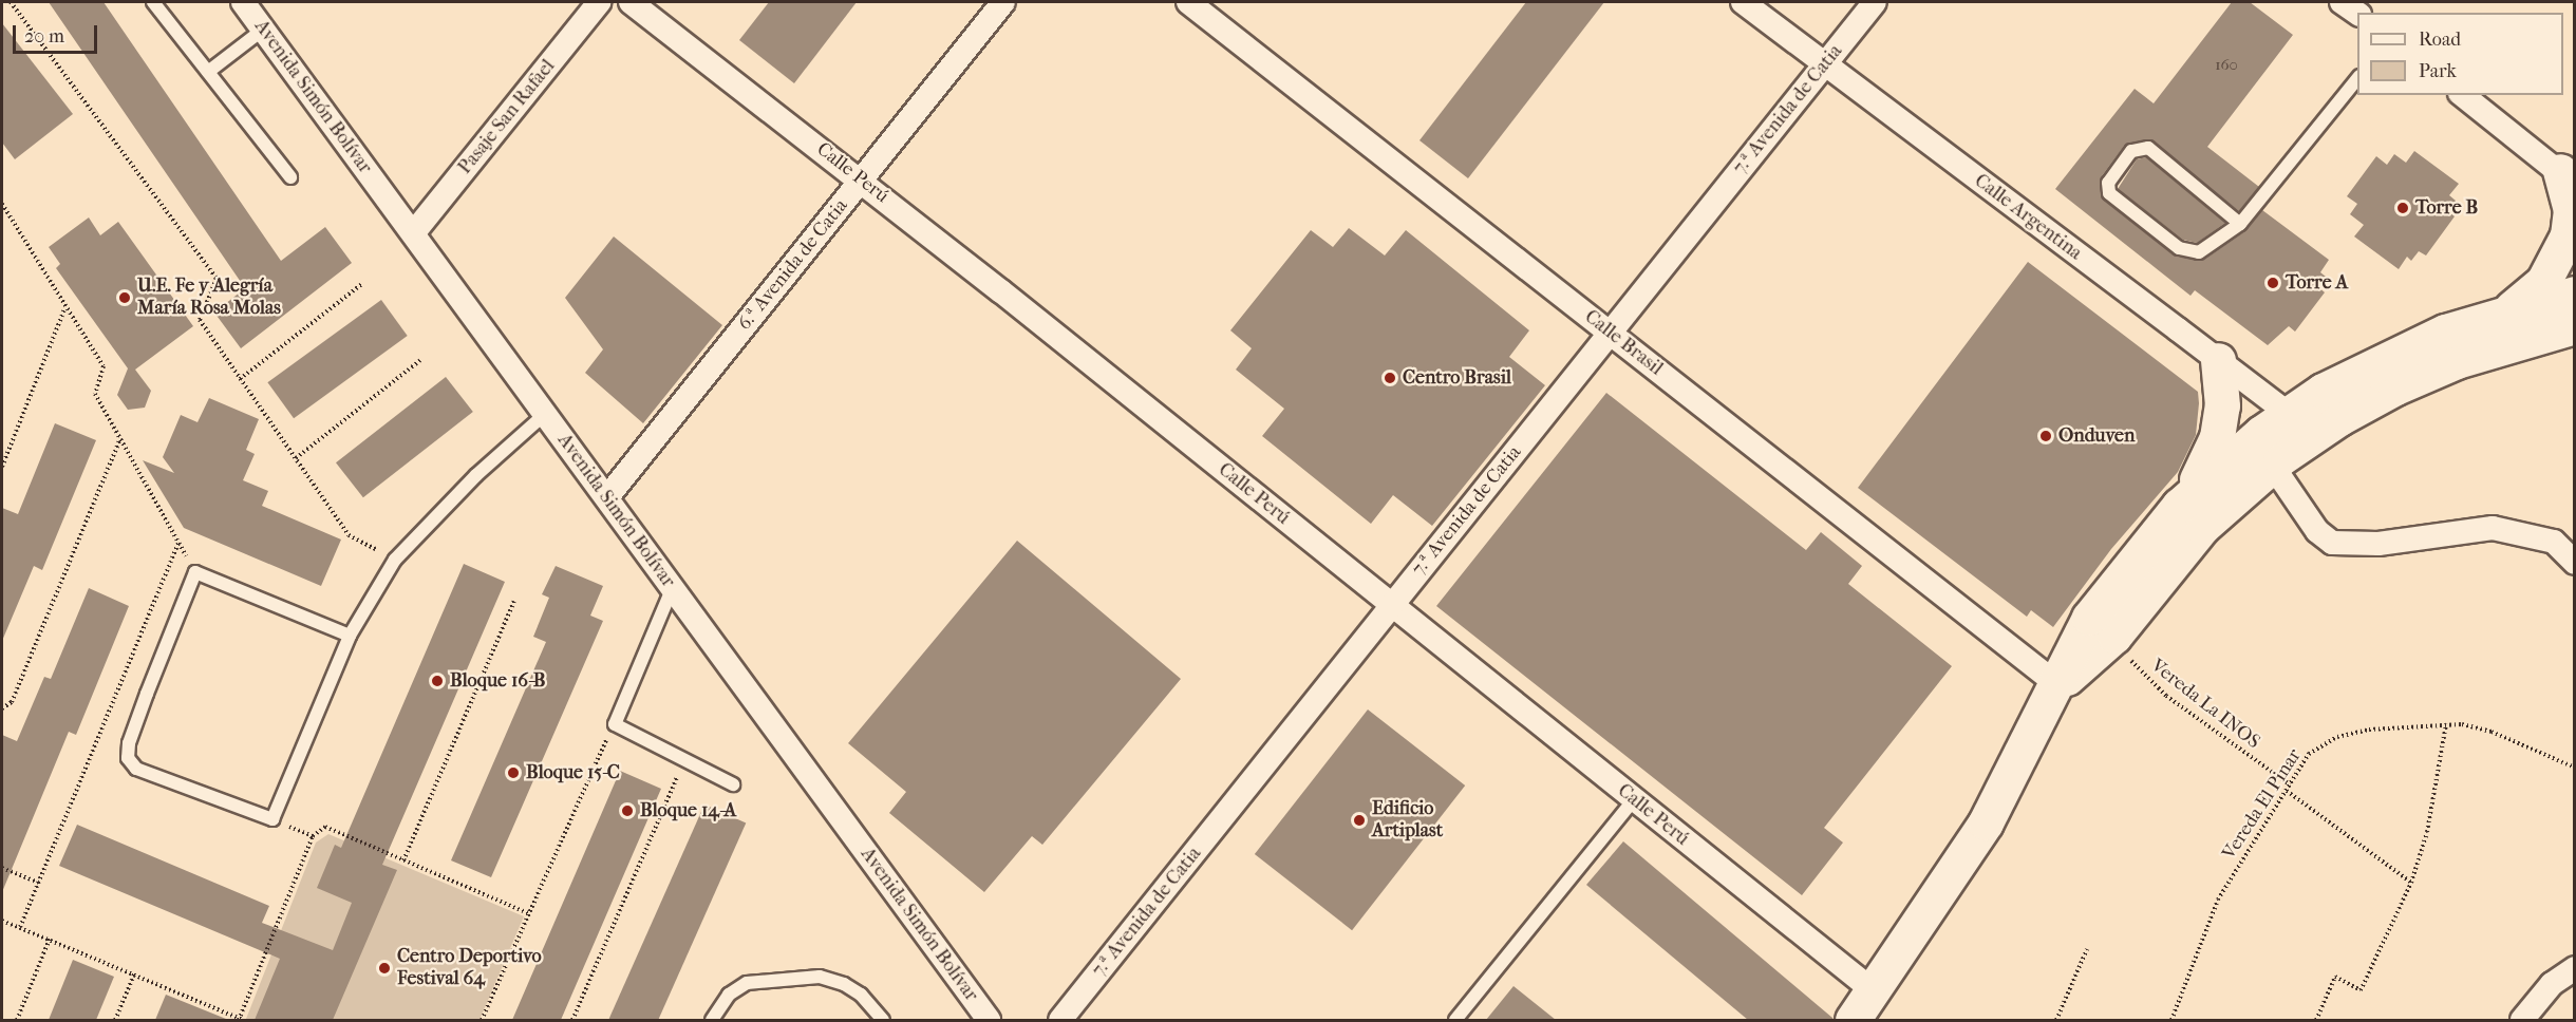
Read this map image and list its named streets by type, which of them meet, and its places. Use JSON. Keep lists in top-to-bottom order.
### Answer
{
  "streets": {
    "street": [
      "Avenida Simón Bolívar",
      "7.ª Avenida de Catia",
      "Pasaje San Rafael",
      "Calle Perú",
      "Calle Argentina",
      "6.ª Avenida de Catia",
      "Calle Brasil"
    ],
    "path": ["Vereda La INOS", "Vereda El Pinar"]
  },
  "crossings": [
    ["Avenida Simón Bolívar", "Pasaje San Rafael"],
    ["Avenida Simón Bolívar", "6.ª Avenida de Catia"],
    ["7.ª Avenida de Catia", "Calle Perú"],
    ["7.ª Avenida de Catia", "Calle Argentina"],
    ["7.ª Avenida de Catia", "Calle Brasil"],
    ["Calle Perú", "6.ª Avenida de Catia"],
    ["Vereda La INOS", "Vereda El Pinar"]
  ],
  "places": [
    "Torre B",
    "Torre A",
    "U.E. Fe y Alegría María Rosa Molas",
    "Centro Brasil",
    "Onduven",
    "Bloque 16-B",
    "Bloque 15-C",
    "Bloque 14-A",
    "Edificio Artiplast",
    "Centro Deportivo Festival 64"
  ],
  "house_numbers": ["160"],
  "legend": ["Road", "Park"],
  "scale_bar": "20 m"
}
